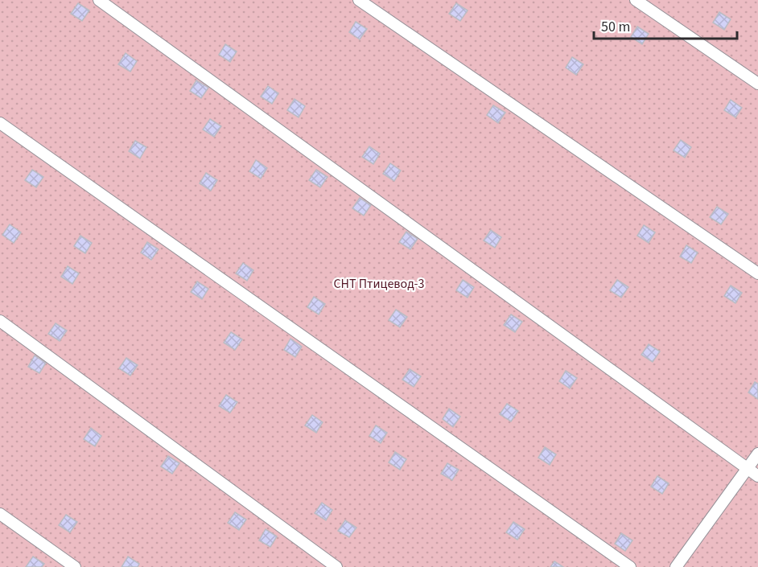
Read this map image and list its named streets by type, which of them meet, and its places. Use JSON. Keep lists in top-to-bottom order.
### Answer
{
  "parks": ["СНТ Птицевод-3"],
  "scale_bar": "50 m"
}
